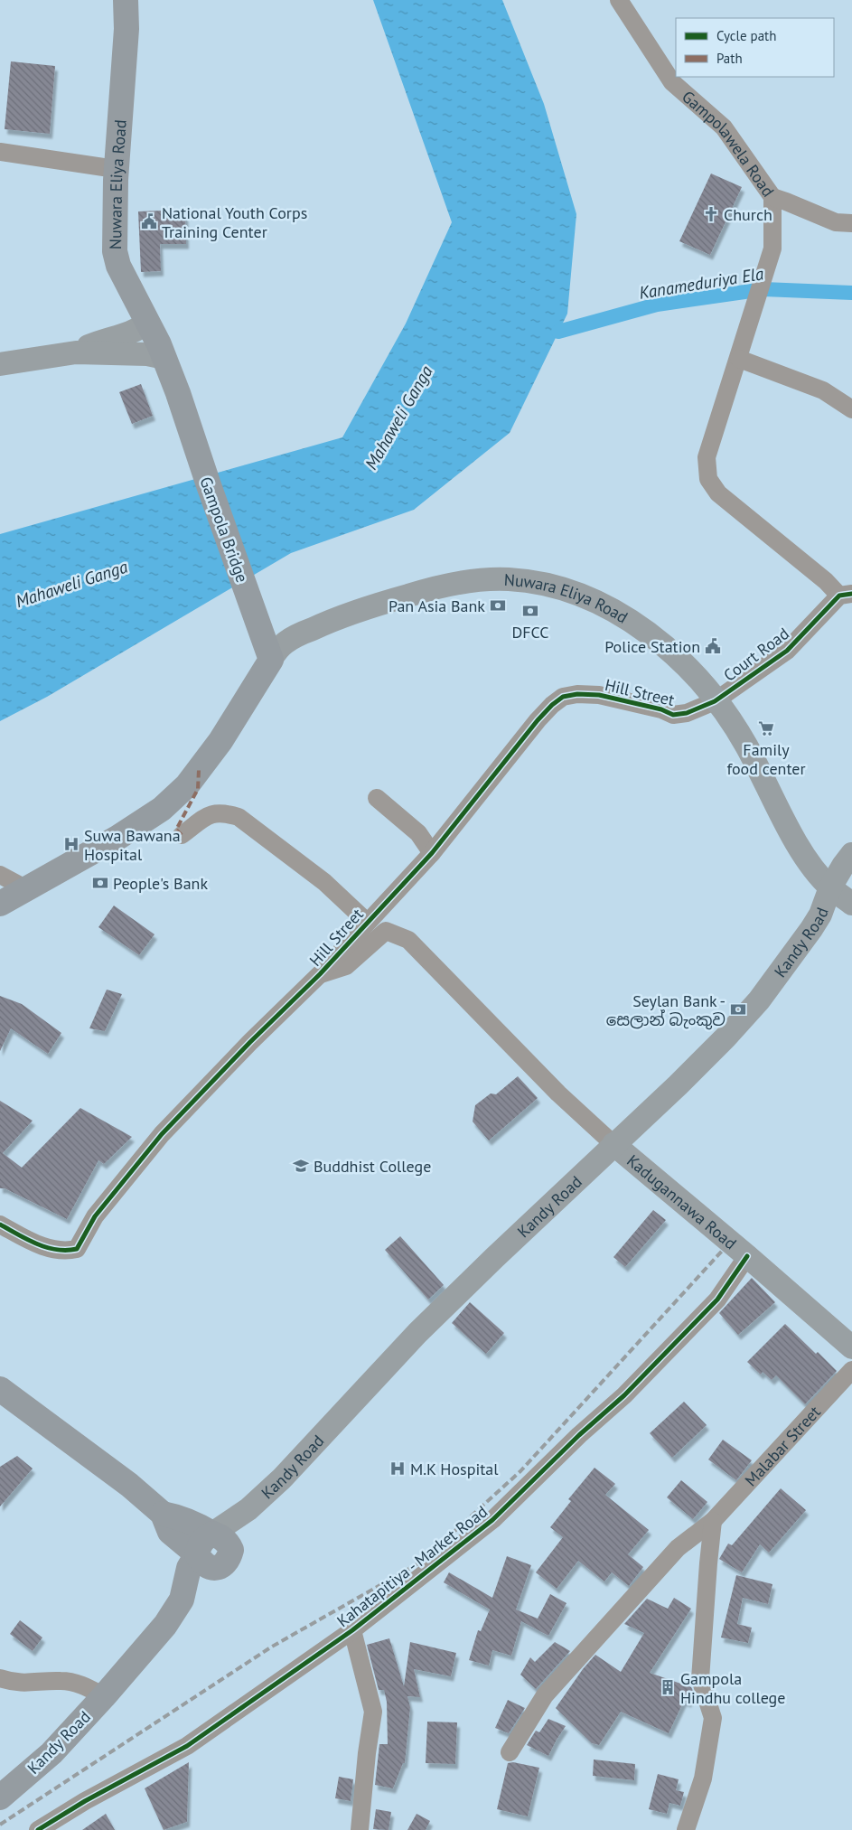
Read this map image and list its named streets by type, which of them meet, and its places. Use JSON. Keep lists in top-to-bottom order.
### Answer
{
  "streets": {
    "highway": ["Nuwara Eliya Road", "Gampola Bridge", "Kandy Road"],
    "main road": ["Kadugannawa Road"],
    "street": [
      "Gampolawela Road",
      "Court Road",
      "Hill Street",
      "Malabar Street",
      "Kahatapitiya - Market Road"
    ]
  },
  "crossings": [
    ["Gampolawela Road", "Court Road"],
    ["Nuwara Eliya Road", "Gampola Bridge"],
    ["Nuwara Eliya Road", "Court Road"],
    ["Nuwara Eliya Road", "Hill Street"],
    ["Nuwara Eliya Road", "Kandy Road"],
    ["Court Road", "Hill Street"],
    ["Kandy Road", "Kadugannawa Road"],
    ["Kadugannawa Road", "Kahatapitiya - Market Road"]
  ],
  "water": ["Kanameduriya Ela", "Mahaweli Ganga"],
  "places": {
    "church": ["Church"],
    "public building": ["National Youth Corps Training Center", "Police Station"],
    "bank": [
      "Pan Asia Bank",
      "DFCC",
      "People's Bank",
      "Seylan Bank - සෙලාන් බැංකුව"
    ],
    "supermarket": ["Family food center"],
    "hospital": ["Suwa Bawana Hospital", "M.K Hospital"],
    "school or university": ["Buddhist College"],
    "building": ["Gampola Hindhu college"]
  },
  "legend": ["Cycle path", "Path"]
}
